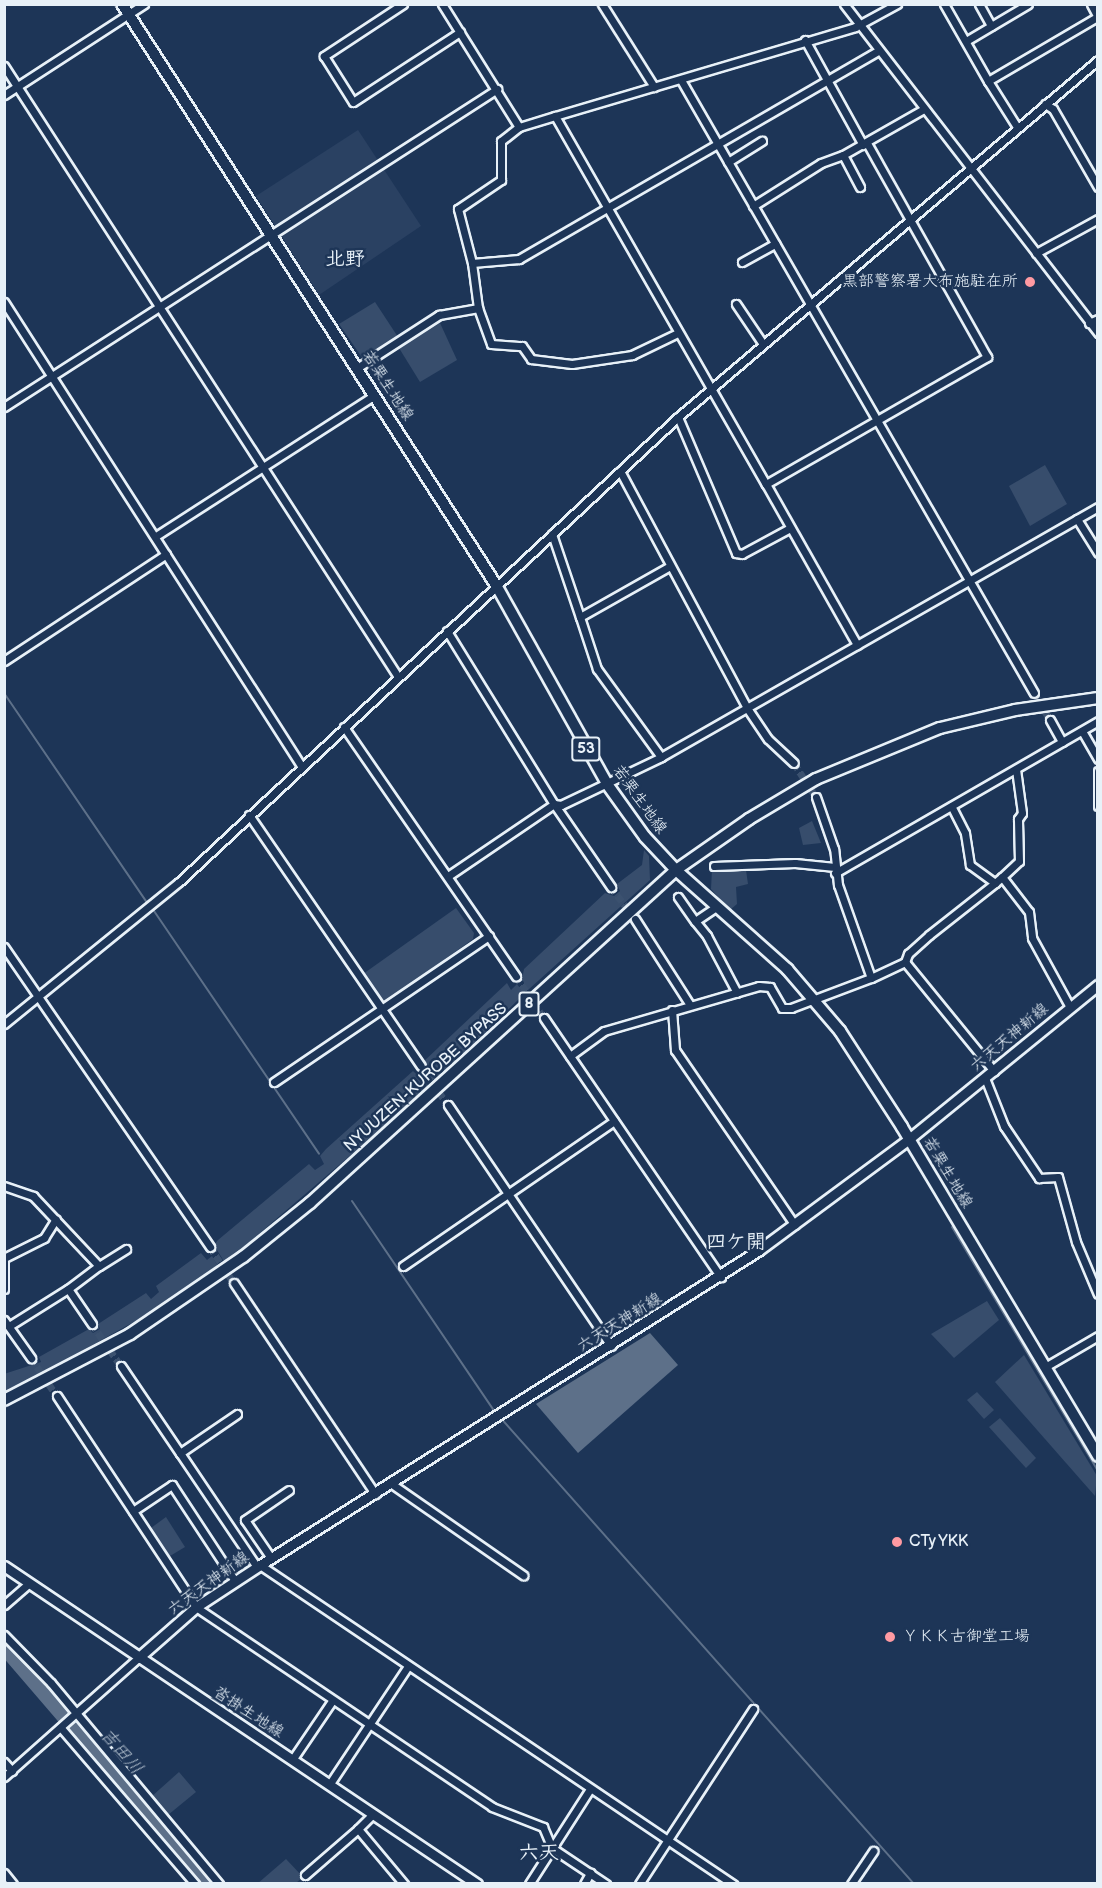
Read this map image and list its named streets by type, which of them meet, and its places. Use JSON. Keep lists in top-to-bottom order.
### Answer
{
  "streets": {
    "main road": [
      "若栗生地線",
      "53",
      "8",
      "六天天神新線",
      "NYUUZEN-KUROBE BYPASS",
      "沓掛生地線"
    ]
  },
  "crossings": [
    ["若栗生地線", "六天天神新線"],
    ["若栗生地線", "NYUUZEN-KUROBE BYPASS"],
    ["六天天神新線", "沓掛生地線"]
  ],
  "districts": ["北野", "四ケ開", "六天"],
  "water": ["吉田川"],
  "places": ["黒部警察署大布施駐在所", "CTy YKK", "ＹＫＫ古御堂工場"]
}
